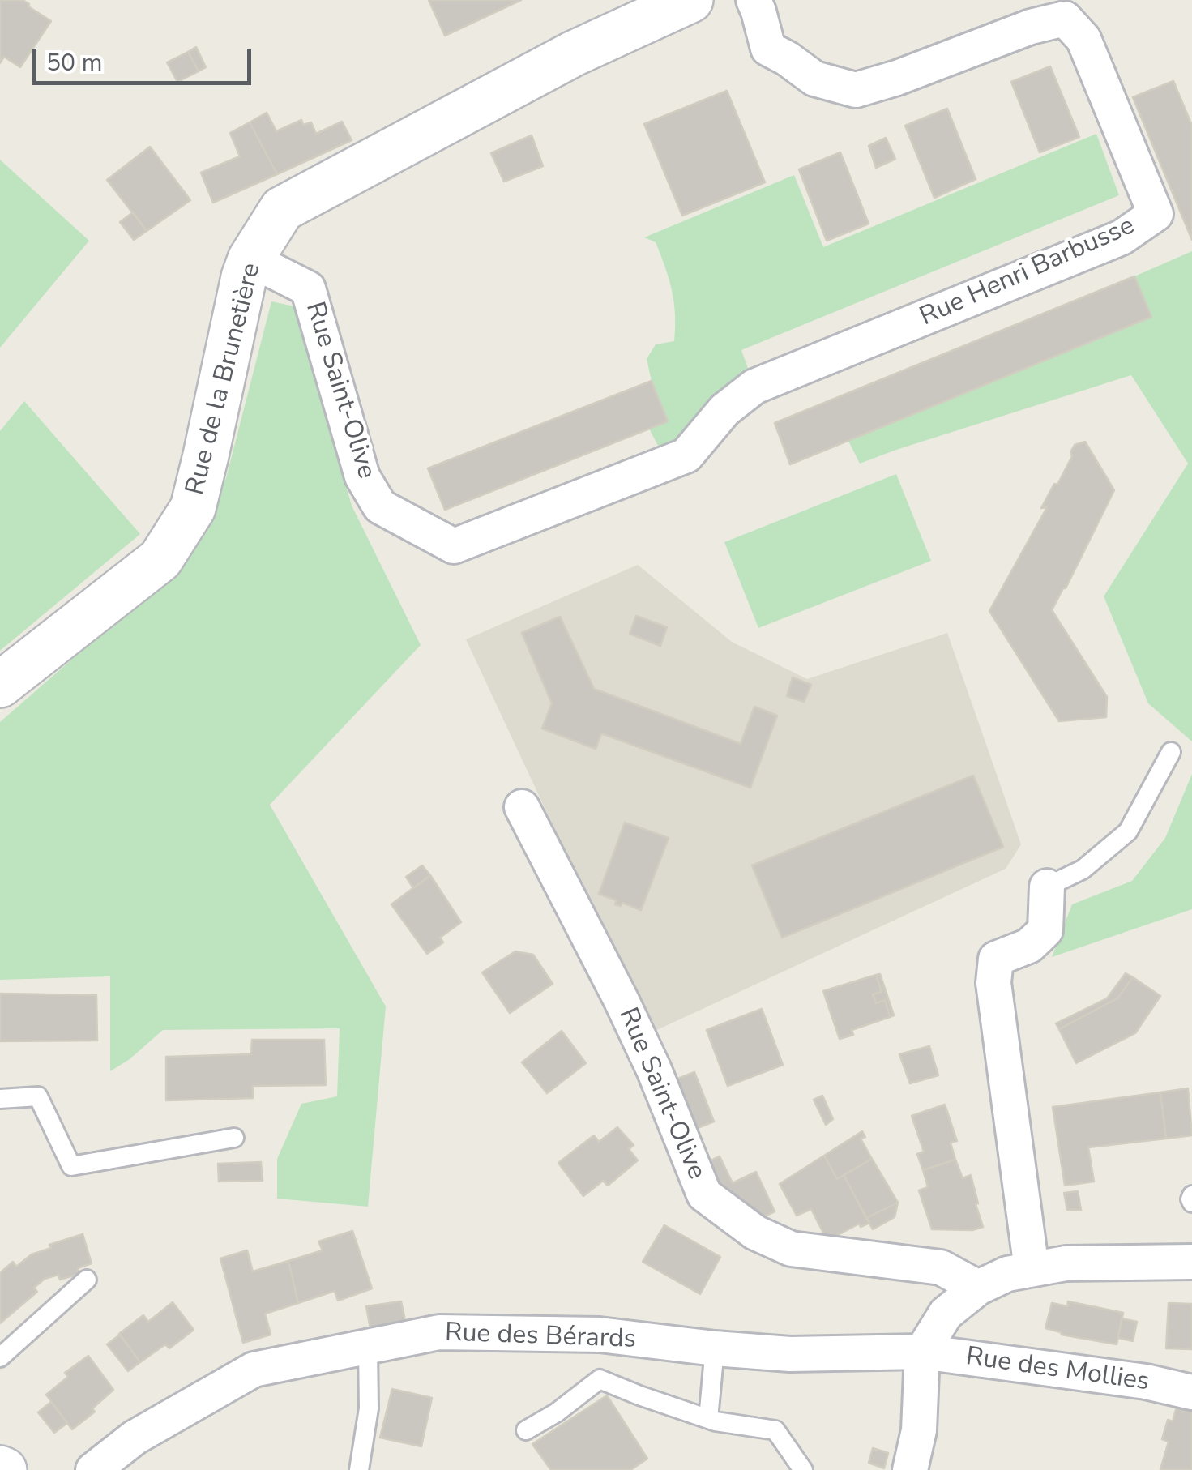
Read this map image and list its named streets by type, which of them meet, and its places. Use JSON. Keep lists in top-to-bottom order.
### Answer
{
  "streets": {
    "street": [
      "Rue Henri Barbusse",
      "Rue de la Brunetière",
      "Rue Saint-Olive",
      "Rue des Bérards",
      "Rue des Mollies"
    ]
  },
  "crossings": [
    ["Rue Henri Barbusse", "Rue Saint-Olive"],
    ["Rue de la Brunetière", "Rue Saint-Olive"],
    ["Rue des Bérards", "Rue des Mollies"]
  ],
  "scale_bar": "50 m"
}
